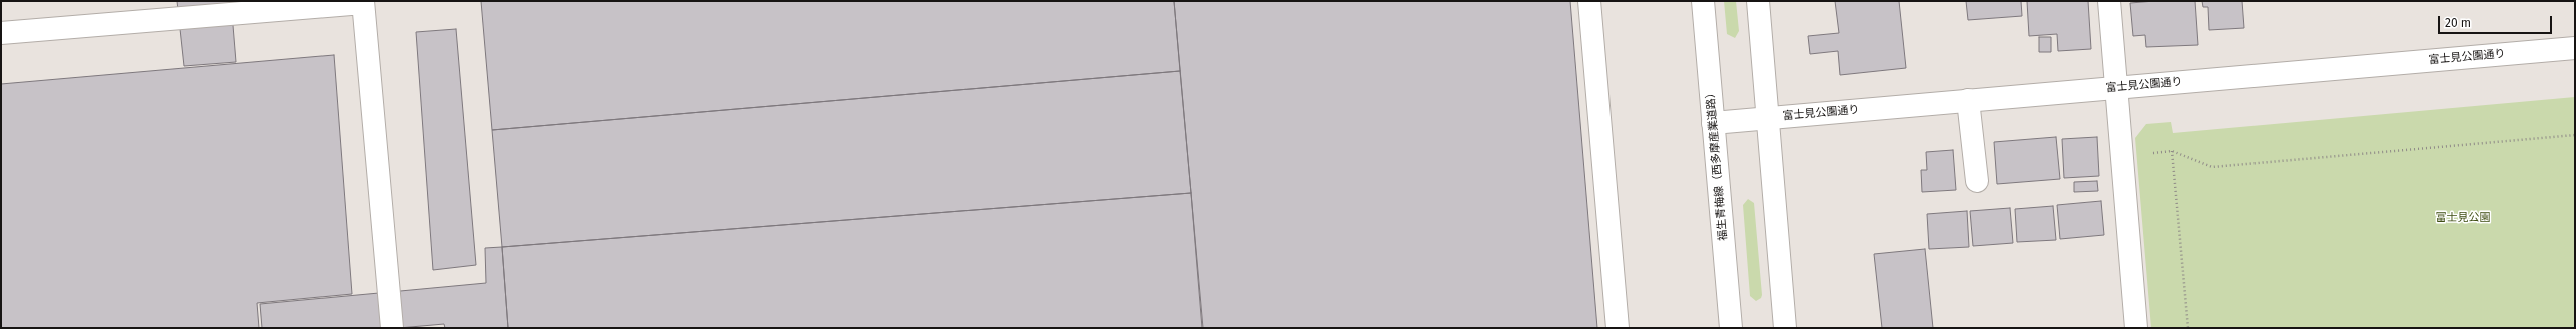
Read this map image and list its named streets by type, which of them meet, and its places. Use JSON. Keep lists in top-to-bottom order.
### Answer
{
  "streets": {
    "street": ["富士見公園通り", "福生青梅線（西多摩産業道路）"]
  },
  "crossings": [
    ["富士見公園通り", "福生青梅線（西多摩産業道路）"]
  ],
  "parks": ["富士見公園"],
  "scale_bar": "20 m"
}
